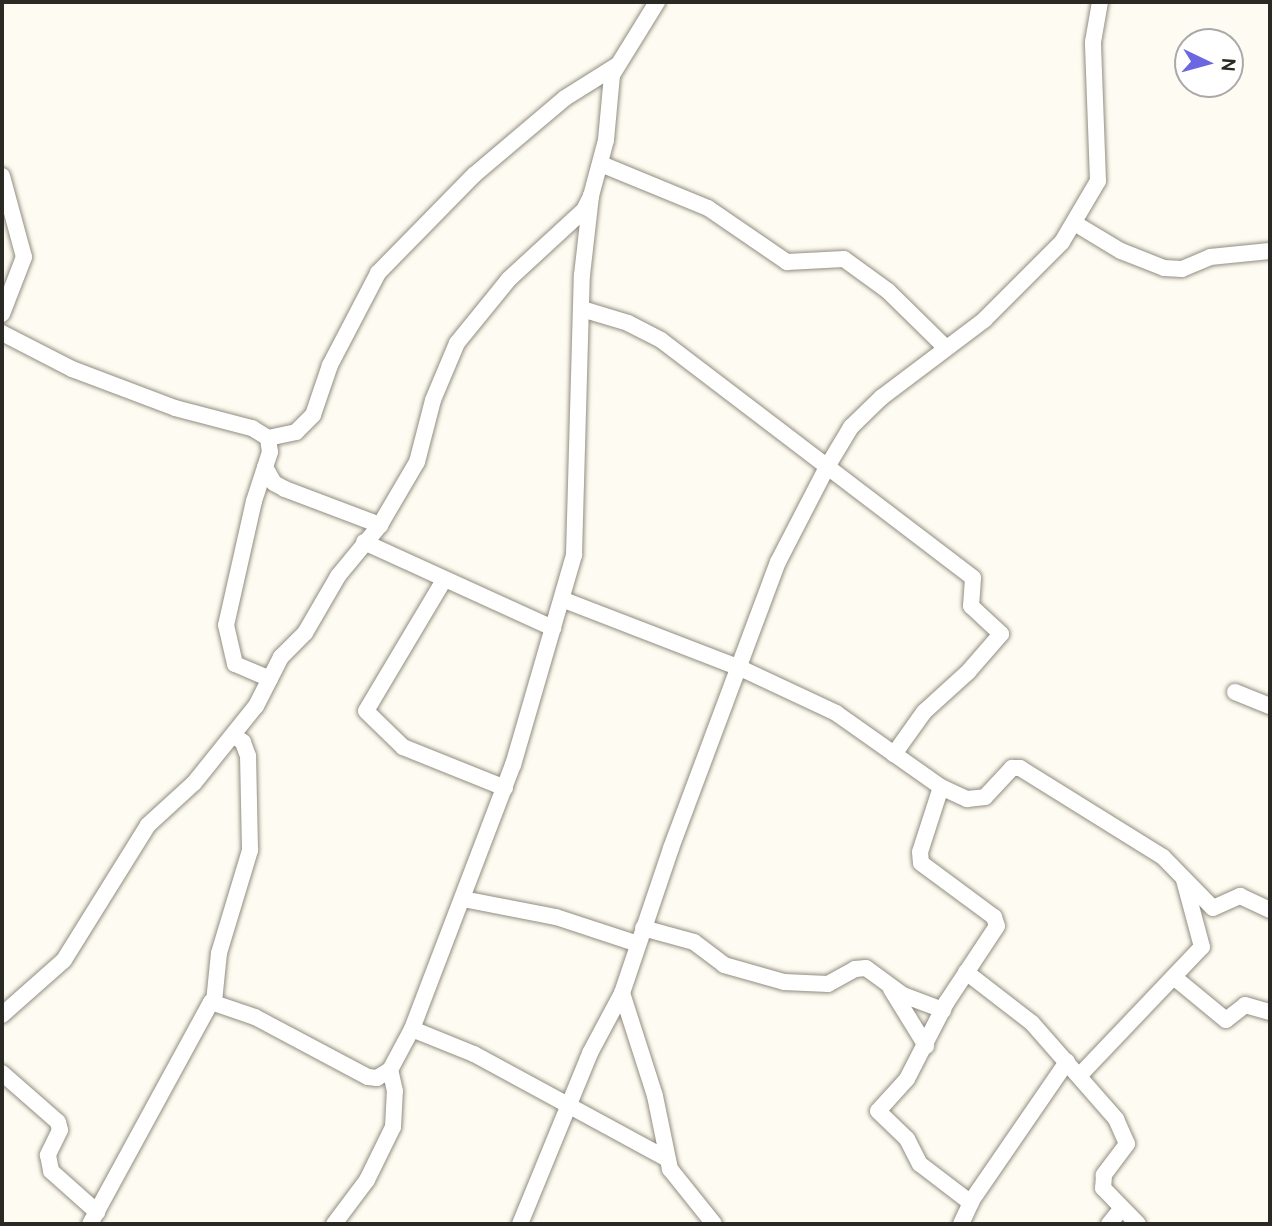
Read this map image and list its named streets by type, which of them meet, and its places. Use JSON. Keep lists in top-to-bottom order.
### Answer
{
  "north": "right"
}
